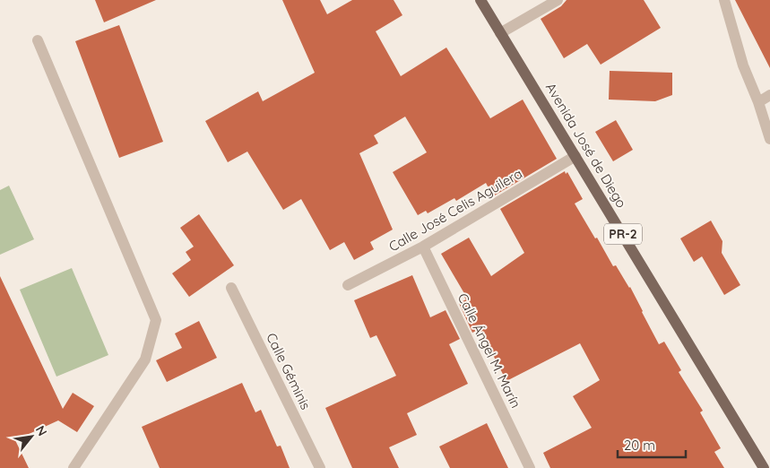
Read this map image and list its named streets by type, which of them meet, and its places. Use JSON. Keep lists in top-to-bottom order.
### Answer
{
  "streets": {
    "main road": ["Avenida José de Diego", "PR-2"],
    "street": ["Calle José Celis Aguilera", "Calle Ángel M. Marín", "Calle Géminis"]
  },
  "crossings": [
    ["Avenida José de Diego", "Calle José Celis Aguilera"],
    ["Calle José Celis Aguilera", "Calle Ángel M. Marín"]
  ],
  "scale_bar": "20 m",
  "north": "top right"
}
